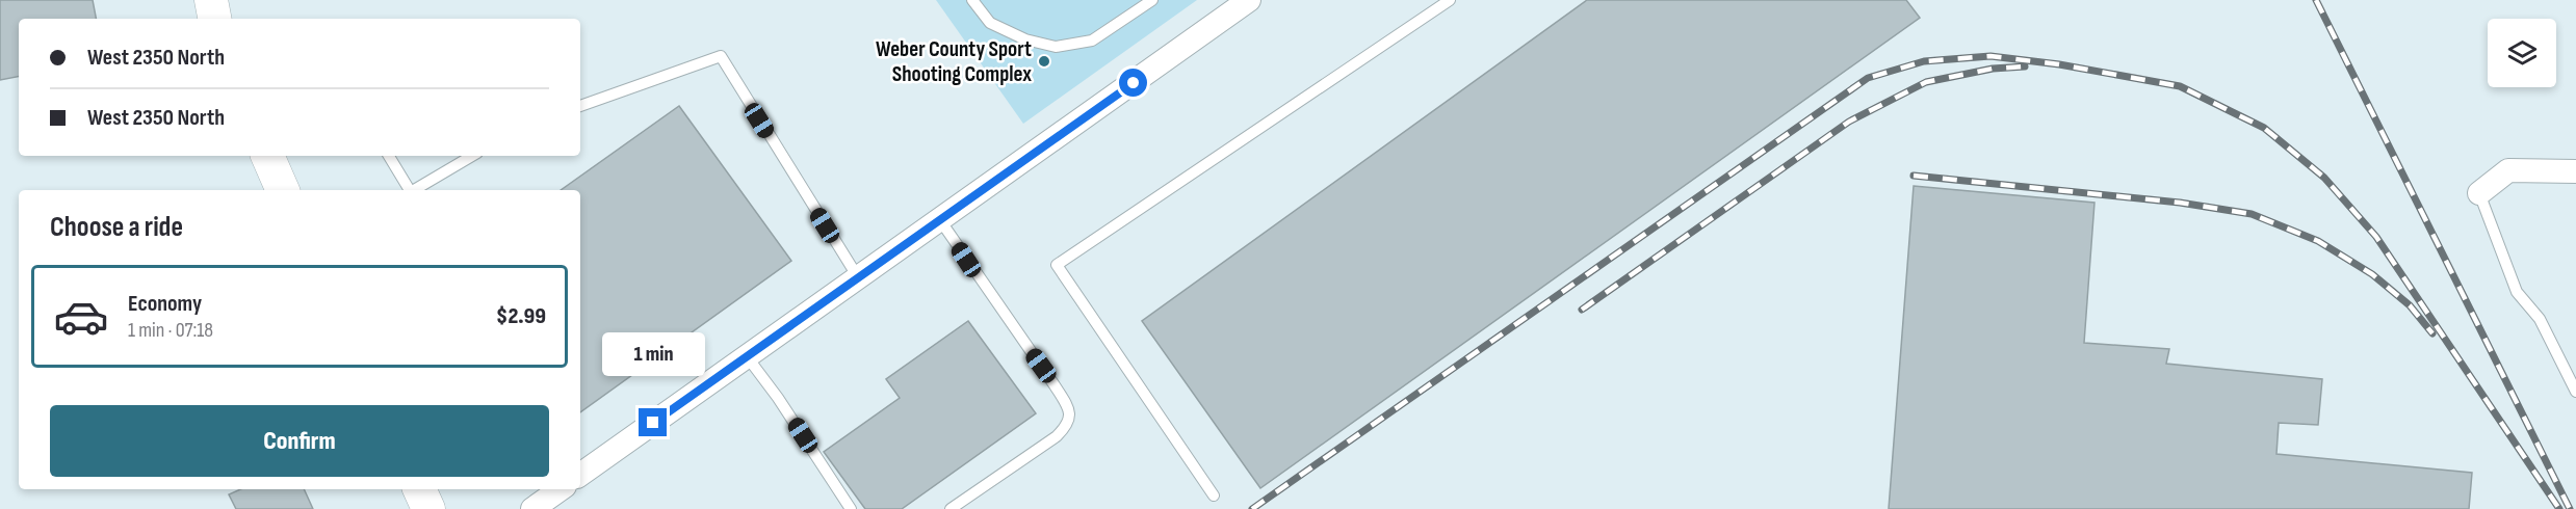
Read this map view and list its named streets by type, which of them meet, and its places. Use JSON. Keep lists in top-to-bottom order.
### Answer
{
  "places": ["Weber County Sport Shooting Complex"],
  "page": {
    "banner": ["West 2350 North", "West 2350 North"],
    "heading": "Choose a ride",
    "list": [
      {
        "name": "Economy",
        "note": "1 min · 07:18",
        "value": "$2.99"
      }
    ],
    "bubble": "1 min",
    "buttons": "Confirm"
  }
}
